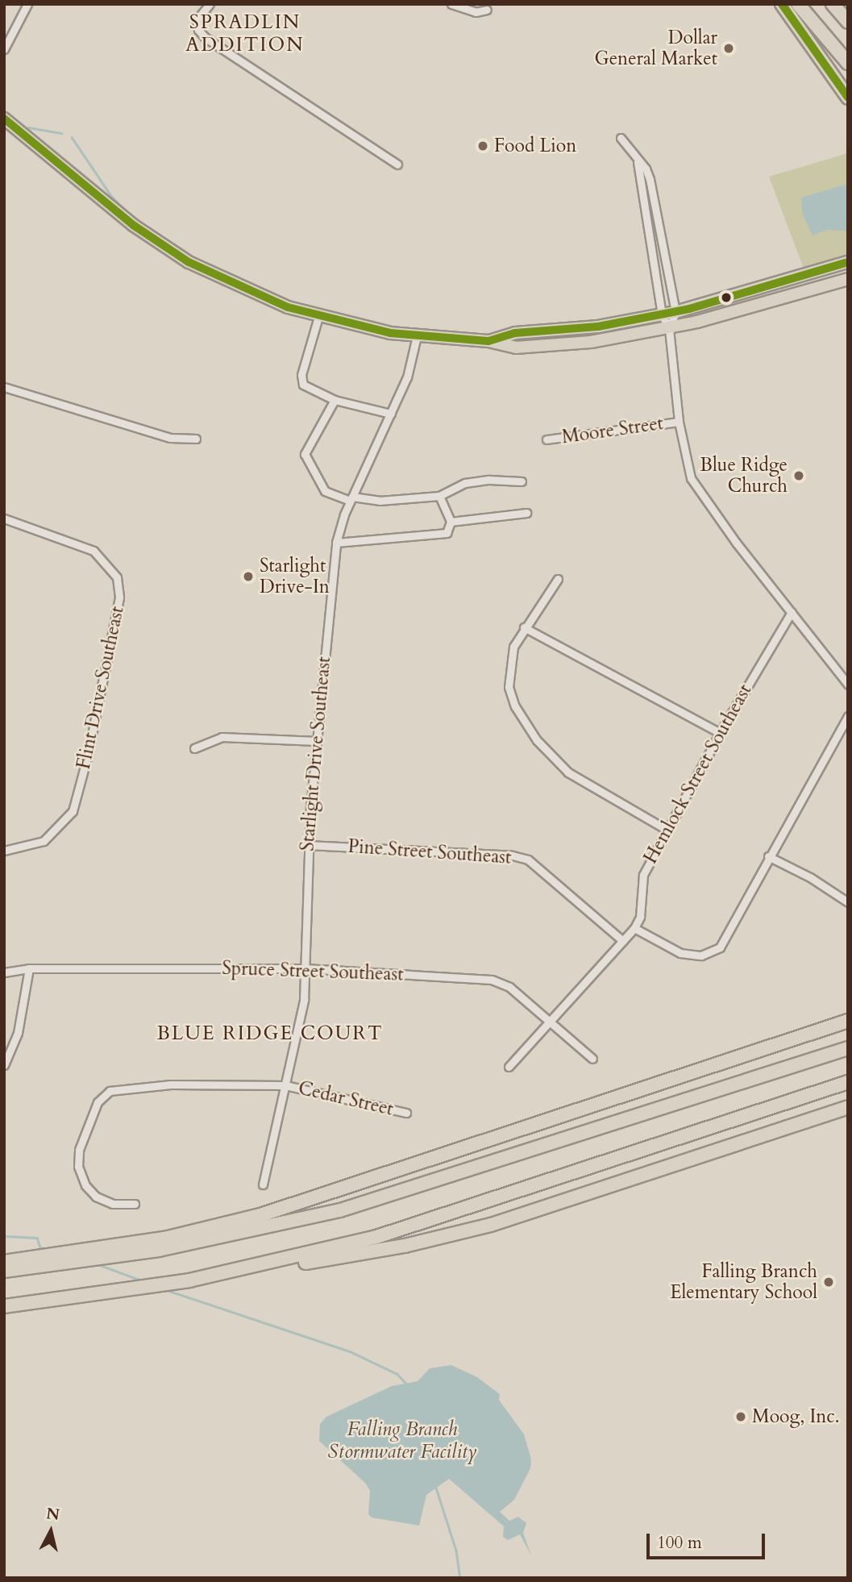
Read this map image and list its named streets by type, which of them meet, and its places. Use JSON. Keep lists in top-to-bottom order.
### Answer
{
  "streets": {
    "street": [
      "Moore Street",
      "Flint Drive Southeast",
      "Starlight Drive Southeast",
      "Hemlock Street Southeast",
      "Pine Street Southeast",
      "Spruce Street Southeast",
      "Cedar Street"
    ]
  },
  "crossings": [
    ["Starlight Drive Southeast", "Pine Street Southeast"],
    ["Starlight Drive Southeast", "Spruce Street Southeast"],
    ["Starlight Drive Southeast", "Cedar Street"],
    ["Hemlock Street Southeast", "Pine Street Southeast"],
    ["Hemlock Street Southeast", "Spruce Street Southeast"]
  ],
  "districts": ["SPRADLIN ADDITION", "BLUE RIDGE COURT"],
  "water": ["Falling Branch Stormwater Facility"],
  "places": [
    "Dollar General Market",
    "Food Lion",
    "Blue Ridge Church",
    "Starlight Drive-In",
    "Falling Branch Elementary School",
    "Moog, Inc."
  ],
  "scale_bar": "100 m",
  "north": "top"
}
